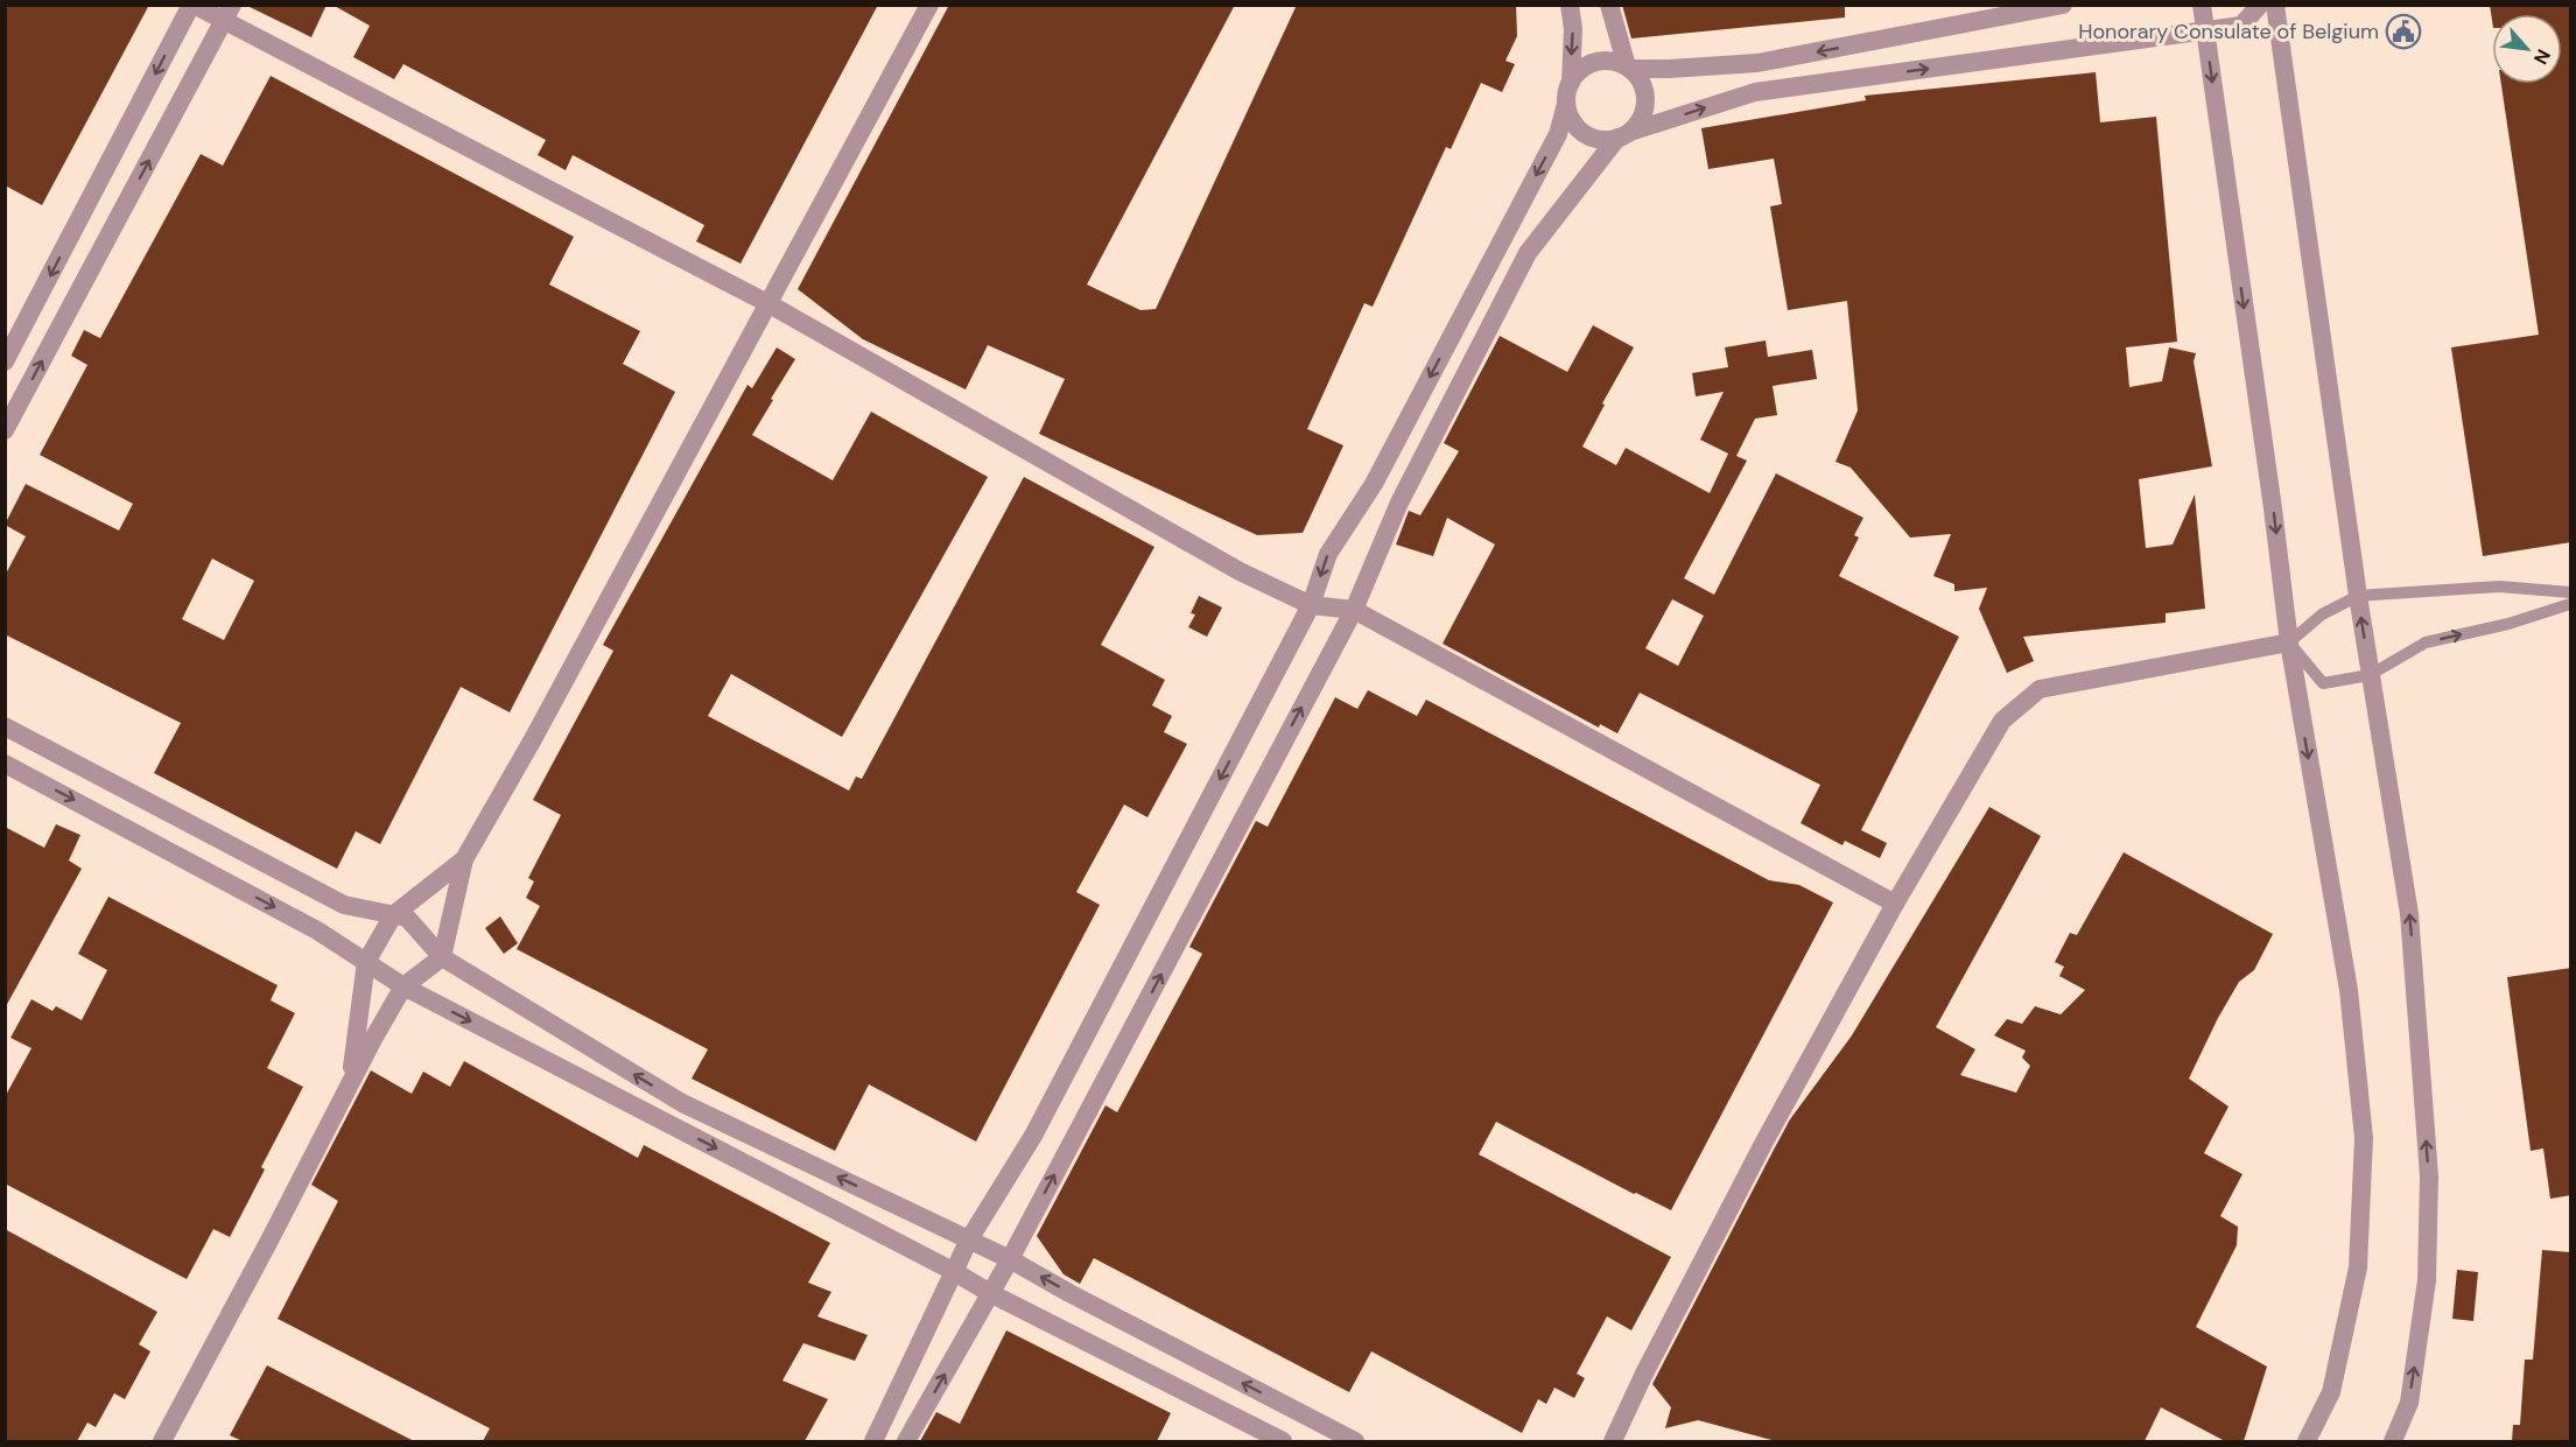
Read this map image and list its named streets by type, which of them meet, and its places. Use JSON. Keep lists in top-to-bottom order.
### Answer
{
  "places": {
    "public building": ["Honorary Consulate of Belgium"]
  },
  "north": "bottom right"
}
